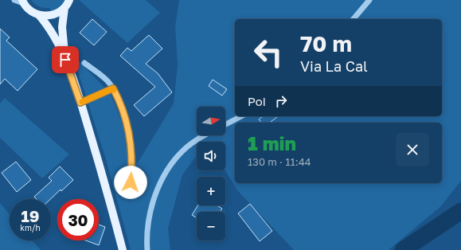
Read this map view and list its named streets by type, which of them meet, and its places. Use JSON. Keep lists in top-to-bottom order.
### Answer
{
  "north": "right",
  "page": {
    "turn": ["70 m", "Via La Cal"],
    "then": "Poi",
    "map_buttons": ["+", "−"],
    "heading": ["1 min", "130 m · 11:44"],
    "speed": "19 km/h",
    "limit": "30"
  }
}
